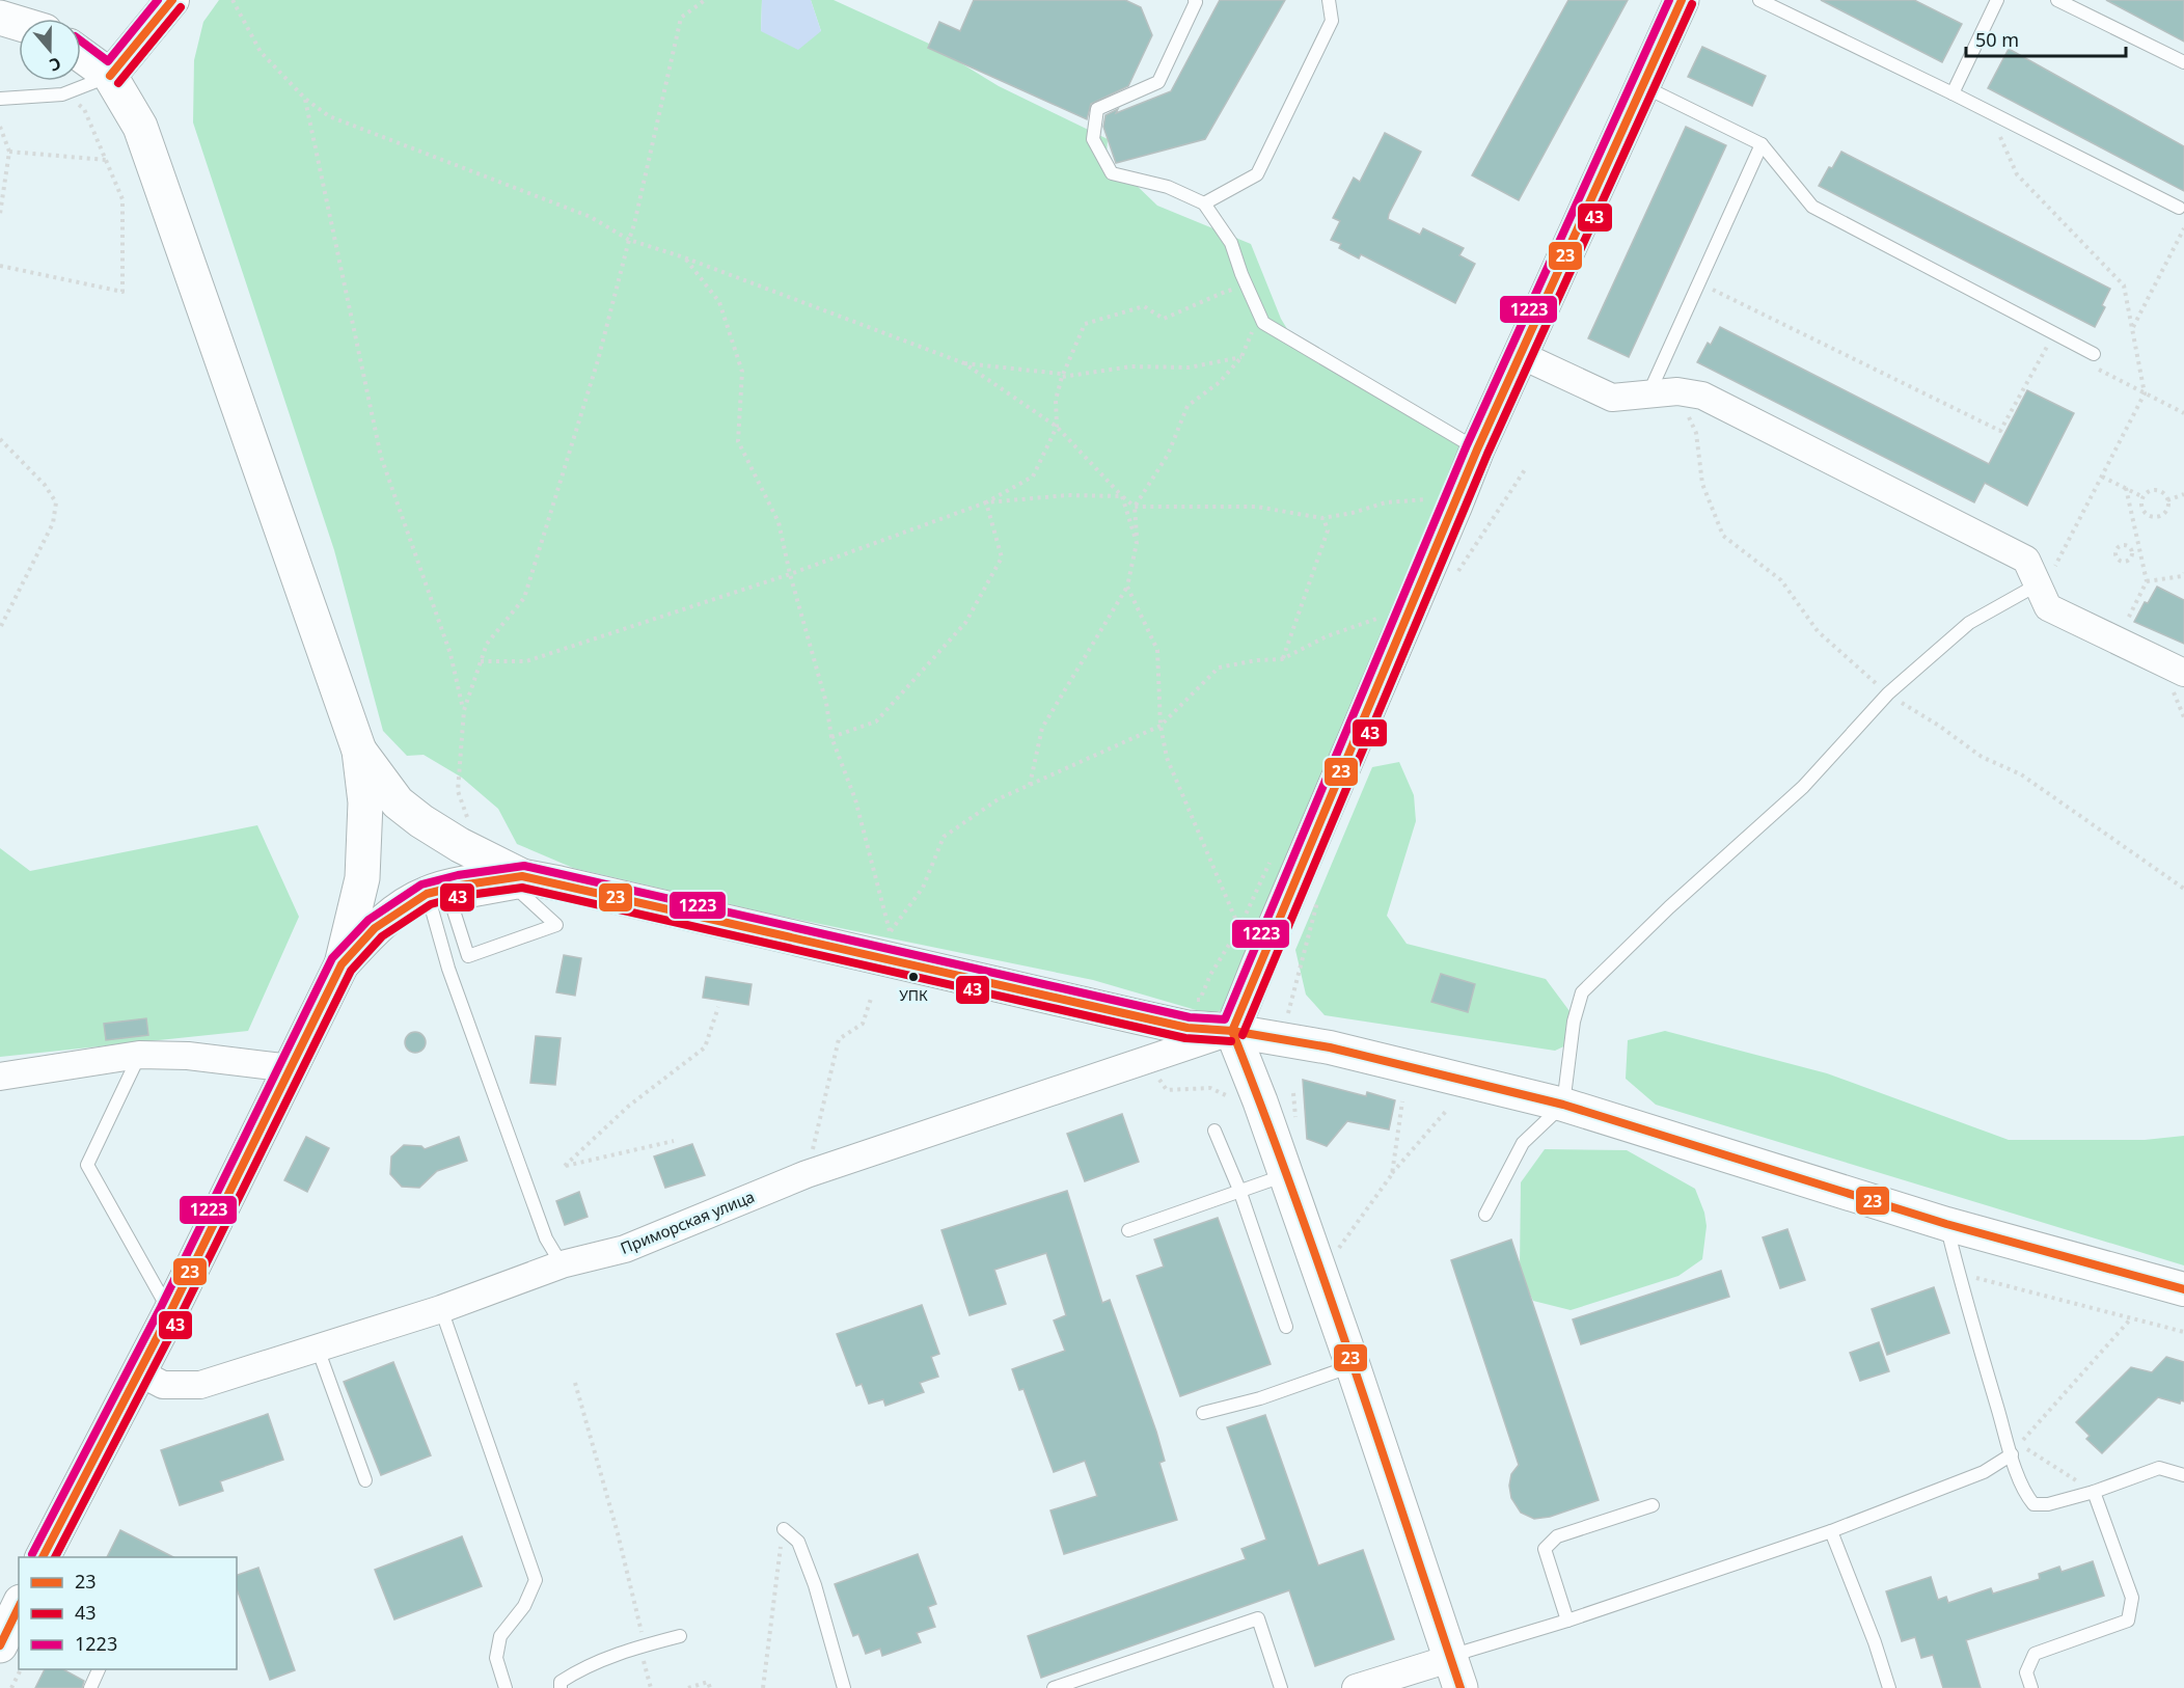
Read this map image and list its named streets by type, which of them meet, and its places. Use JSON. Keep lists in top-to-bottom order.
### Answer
{
  "streets": {
    "street": ["Приморская улица"]
  },
  "places": ["УПК"],
  "lines": ["transit line 23", "transit line 1223", "transit line 43"],
  "legend": ["23", "43", "1223"],
  "scale_bar": "50 m",
  "north": "bottom"
}
